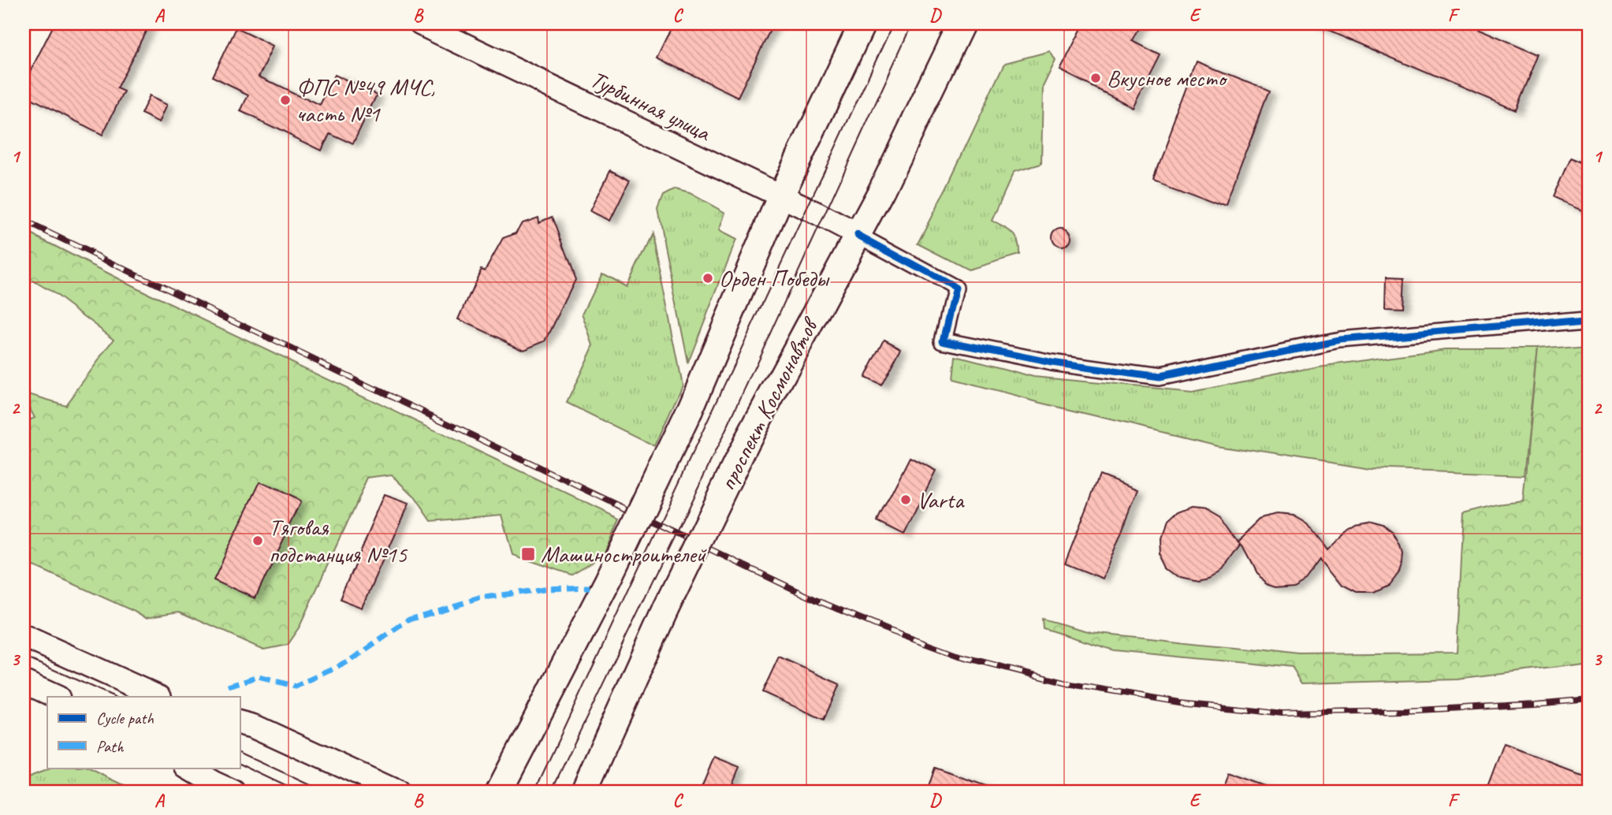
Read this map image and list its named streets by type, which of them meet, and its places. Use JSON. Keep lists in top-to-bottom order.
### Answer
{
  "streets": {
    "main road": ["Турбинная улица", "проспект Космонавтов"]
  },
  "crossings": [
    ["Турбинная улица", "проспект Космонавтов"]
  ],
  "places": {
    "other": [
      "Вкусное место",
      "ФПС №49 МЧС, часть №1",
      "Орден Победы",
      "Varta",
      "Тяговая подстанция №15"
    ],
    "transit": ["Машиностроителей"]
  },
  "legend": ["Cycle path", "Path"],
  "grid": {
    "columns": [
      "A",
      "B",
      "C",
      "D",
      "E",
      "F"
    ],
    "rows": ["1", "2", "3"]
  }
}
